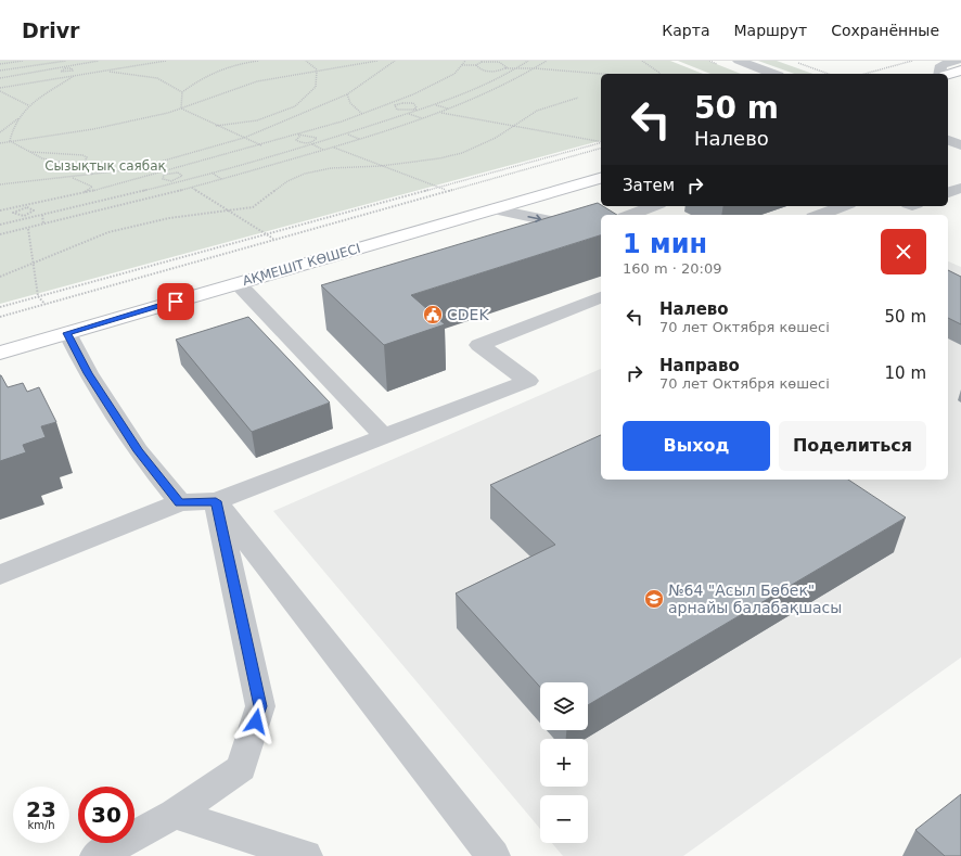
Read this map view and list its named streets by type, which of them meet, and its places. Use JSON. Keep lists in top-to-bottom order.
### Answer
{
  "streets": {
    "main road": ["АҚМЕШІТ КӨШЕСІ"]
  },
  "parks": ["Сызықтық саябақ"],
  "places": {
    "public building": ["CDEK"],
    "school or university": ["№64 \"Асыл Бөбек\" арнайы балабақшасы"]
  },
  "page": {
    "header": "Drivr",
    "nav": ["Карта", "Маршрут", "Сохранённые"],
    "turn": ["50 m", "Налево"],
    "then": "Затем",
    "heading": ["1 мин", "160 m · 20:09"],
    "list": [
      {
        "name": "Налево",
        "note": "70 лет Октября көшесі",
        "value": "50 m"
      },
      {
        "name": "Направо",
        "note": "70 лет Октября көшесі",
        "value": "10 m"
      }
    ],
    "buttons": ["Выход", "Поделиться"],
    "map_buttons": ["+", "−"],
    "speed": "23 km/h",
    "limit": "30"
  }
}
